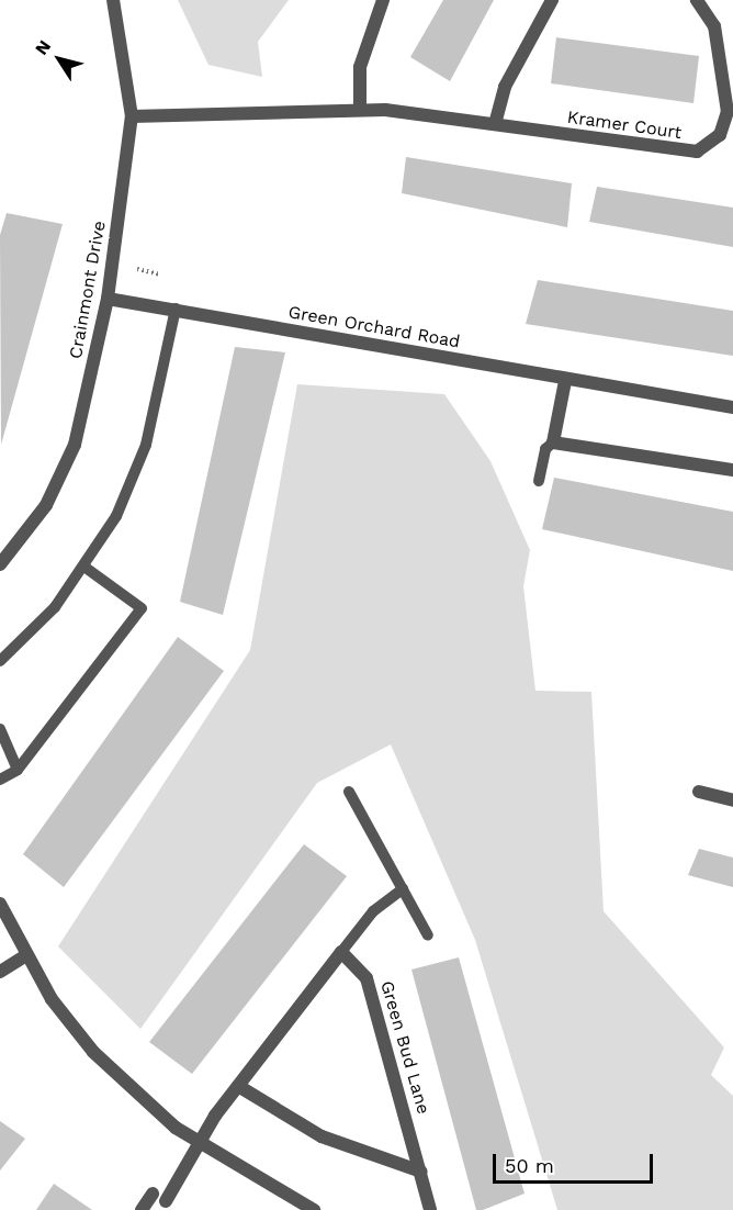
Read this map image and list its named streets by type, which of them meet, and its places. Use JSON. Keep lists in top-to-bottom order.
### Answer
{
  "streets": {
    "street": [
      "Kramer Court",
      "Crainmont Drive",
      "Green Orchard Road",
      "Green Bud Lane"
    ]
  },
  "crossings": [
    ["Kramer Court", "Crainmont Drive"],
    ["Crainmont Drive", "Green Orchard Road"]
  ],
  "scale_bar": "50 m",
  "north": "top left"
}
